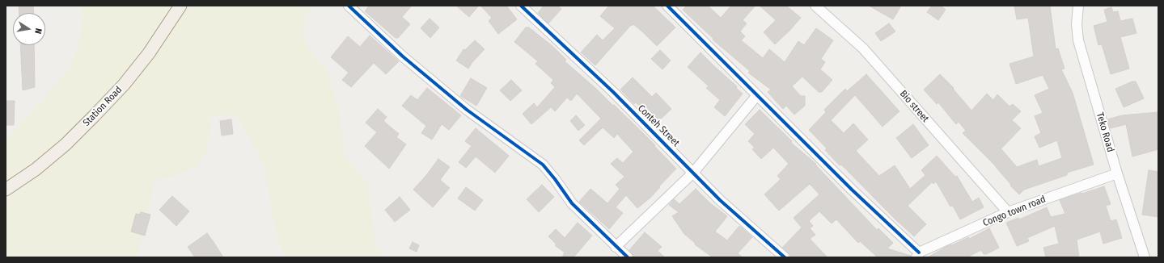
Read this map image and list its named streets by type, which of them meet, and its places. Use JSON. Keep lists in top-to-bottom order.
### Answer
{
  "streets": {
    "main road": ["Station Road"],
    "street": [
      "Bio street",
      "Conteh Street",
      "Teko Road",
      "Congo town road"
    ]
  },
  "crossings": [
    ["Bio street", "Congo town road"],
    ["Teko Road", "Congo town road"]
  ],
  "north": "right"
}
